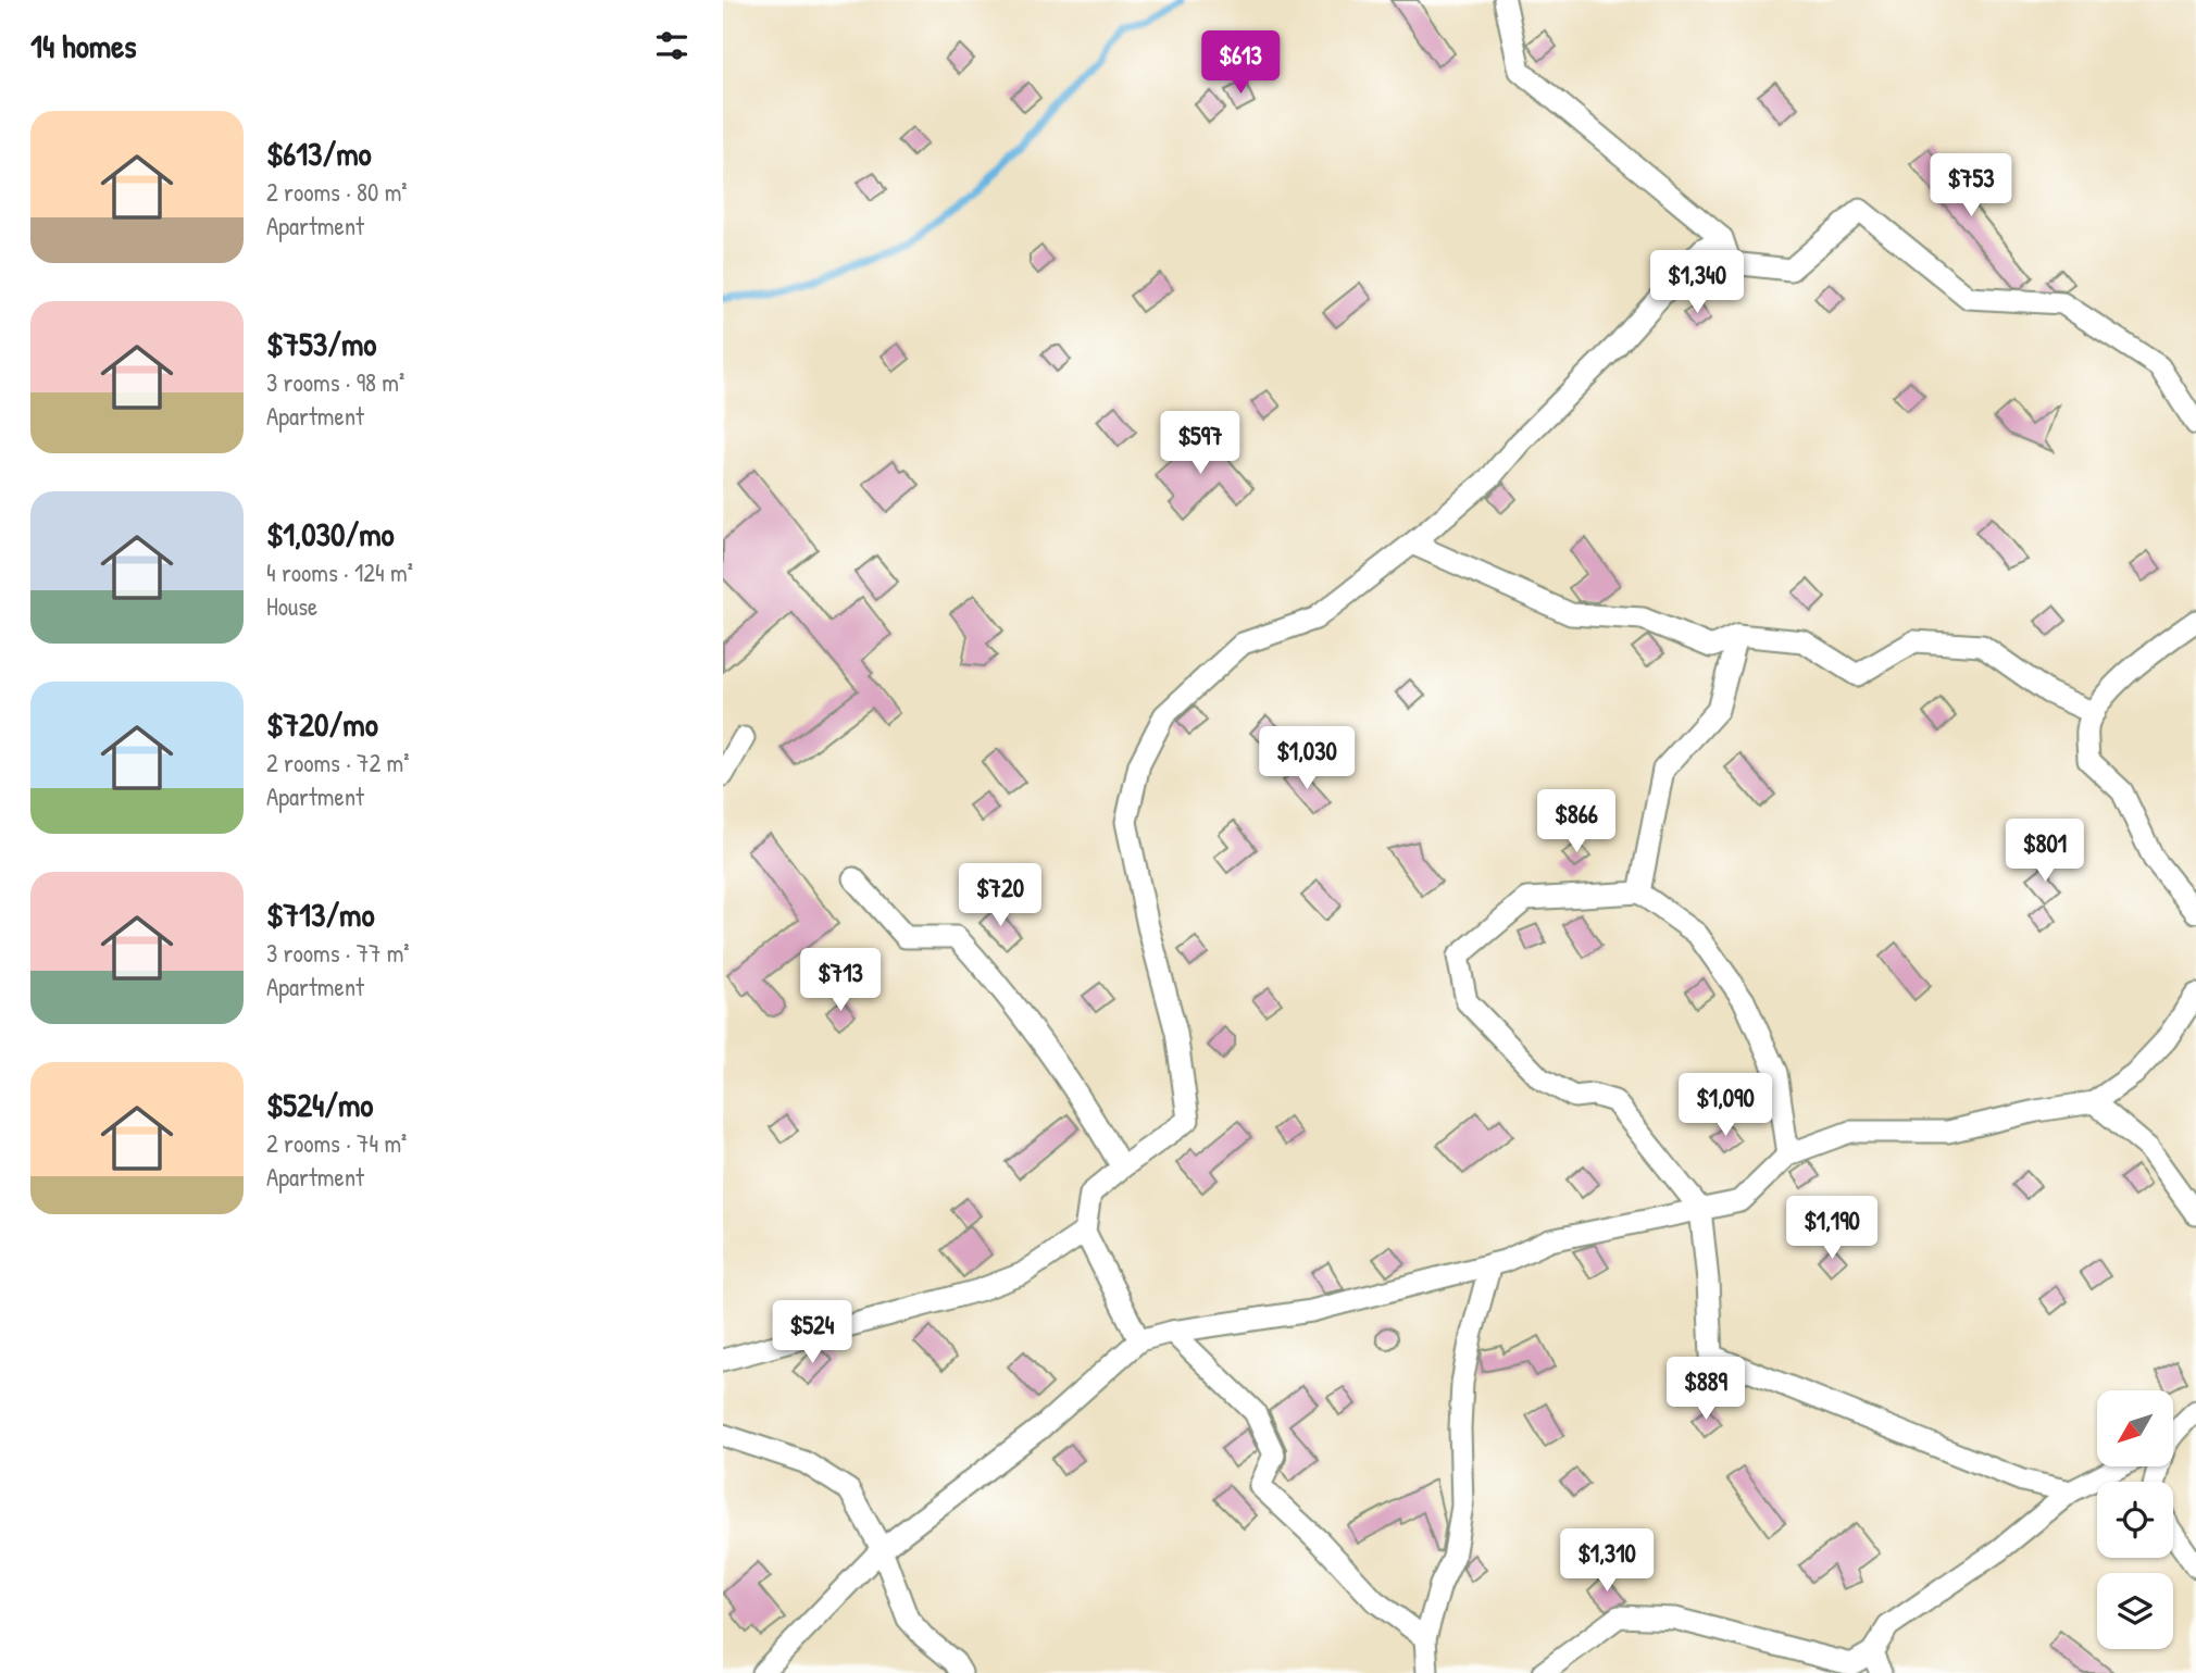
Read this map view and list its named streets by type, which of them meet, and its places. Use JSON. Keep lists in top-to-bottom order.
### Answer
{
  "north": "bottom left",
  "page": {
    "heading": "14 homes",
    "price": [
      "$613",
      "$753",
      "$1,340",
      "$597",
      "$1,030",
      "$866",
      "$801",
      "$720",
      "$713",
      "$1,090",
      "$1,190",
      "$524",
      "$889",
      "$1,310"
    ],
    "list": [
      {
        "name": "$613/mo",
        "note": "2 rooms · 80 m² · Apartment"
      },
      {
        "name": "$753/mo",
        "note": "3 rooms · 98 m² · Apartment"
      },
      {
        "name": "$1,030/mo",
        "note": "4 rooms · 124 m² · House"
      },
      {
        "name": "$720/mo",
        "note": "2 rooms · 72 m² · Apartment"
      },
      {
        "name": "$713/mo",
        "note": "3 rooms · 77 m² · Apartment"
      },
      {
        "name": "$524/mo",
        "note": "2 rooms · 74 m² · Apartment"
      }
    ]
  }
}
